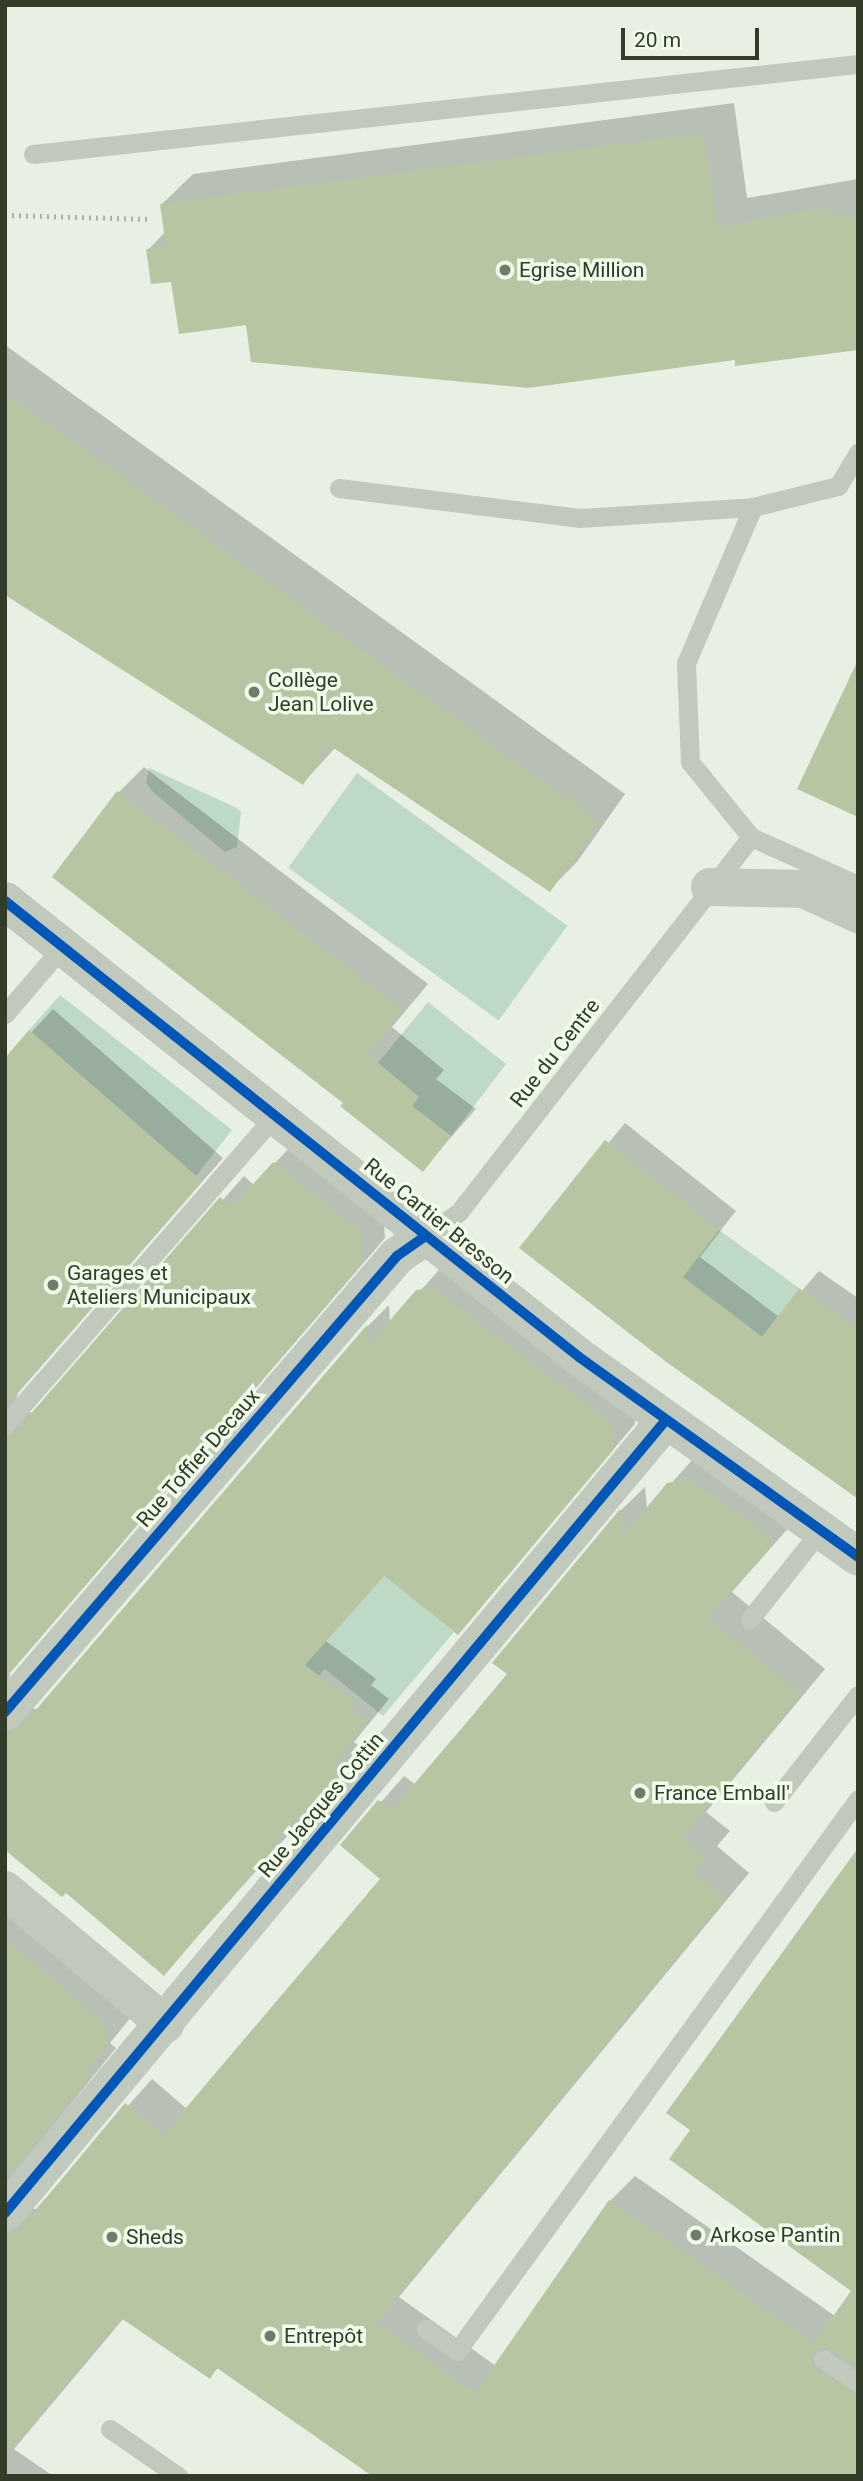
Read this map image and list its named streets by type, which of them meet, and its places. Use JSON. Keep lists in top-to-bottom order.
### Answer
{
  "streets": {
    "street": ["Rue Cartier Bresson", "Rue Toffier Decaux", "Rue Jacques Cottin"],
    "lane": ["Rue du Centre"]
  },
  "crossings": [
    ["Rue du Centre", "Rue Cartier Bresson"],
    ["Rue du Centre", "Rue Toffier Decaux"],
    ["Rue Cartier Bresson", "Rue Toffier Decaux"],
    ["Rue Cartier Bresson", "Rue Jacques Cottin"]
  ],
  "places": [
    "Egrise Million",
    "Collège Jean Lolive",
    "Garages et Ateliers Municipaux",
    "France Emball'",
    "Arkose Pantin",
    "Sheds",
    "Entrepôt"
  ],
  "scale_bar": "20 m"
}
